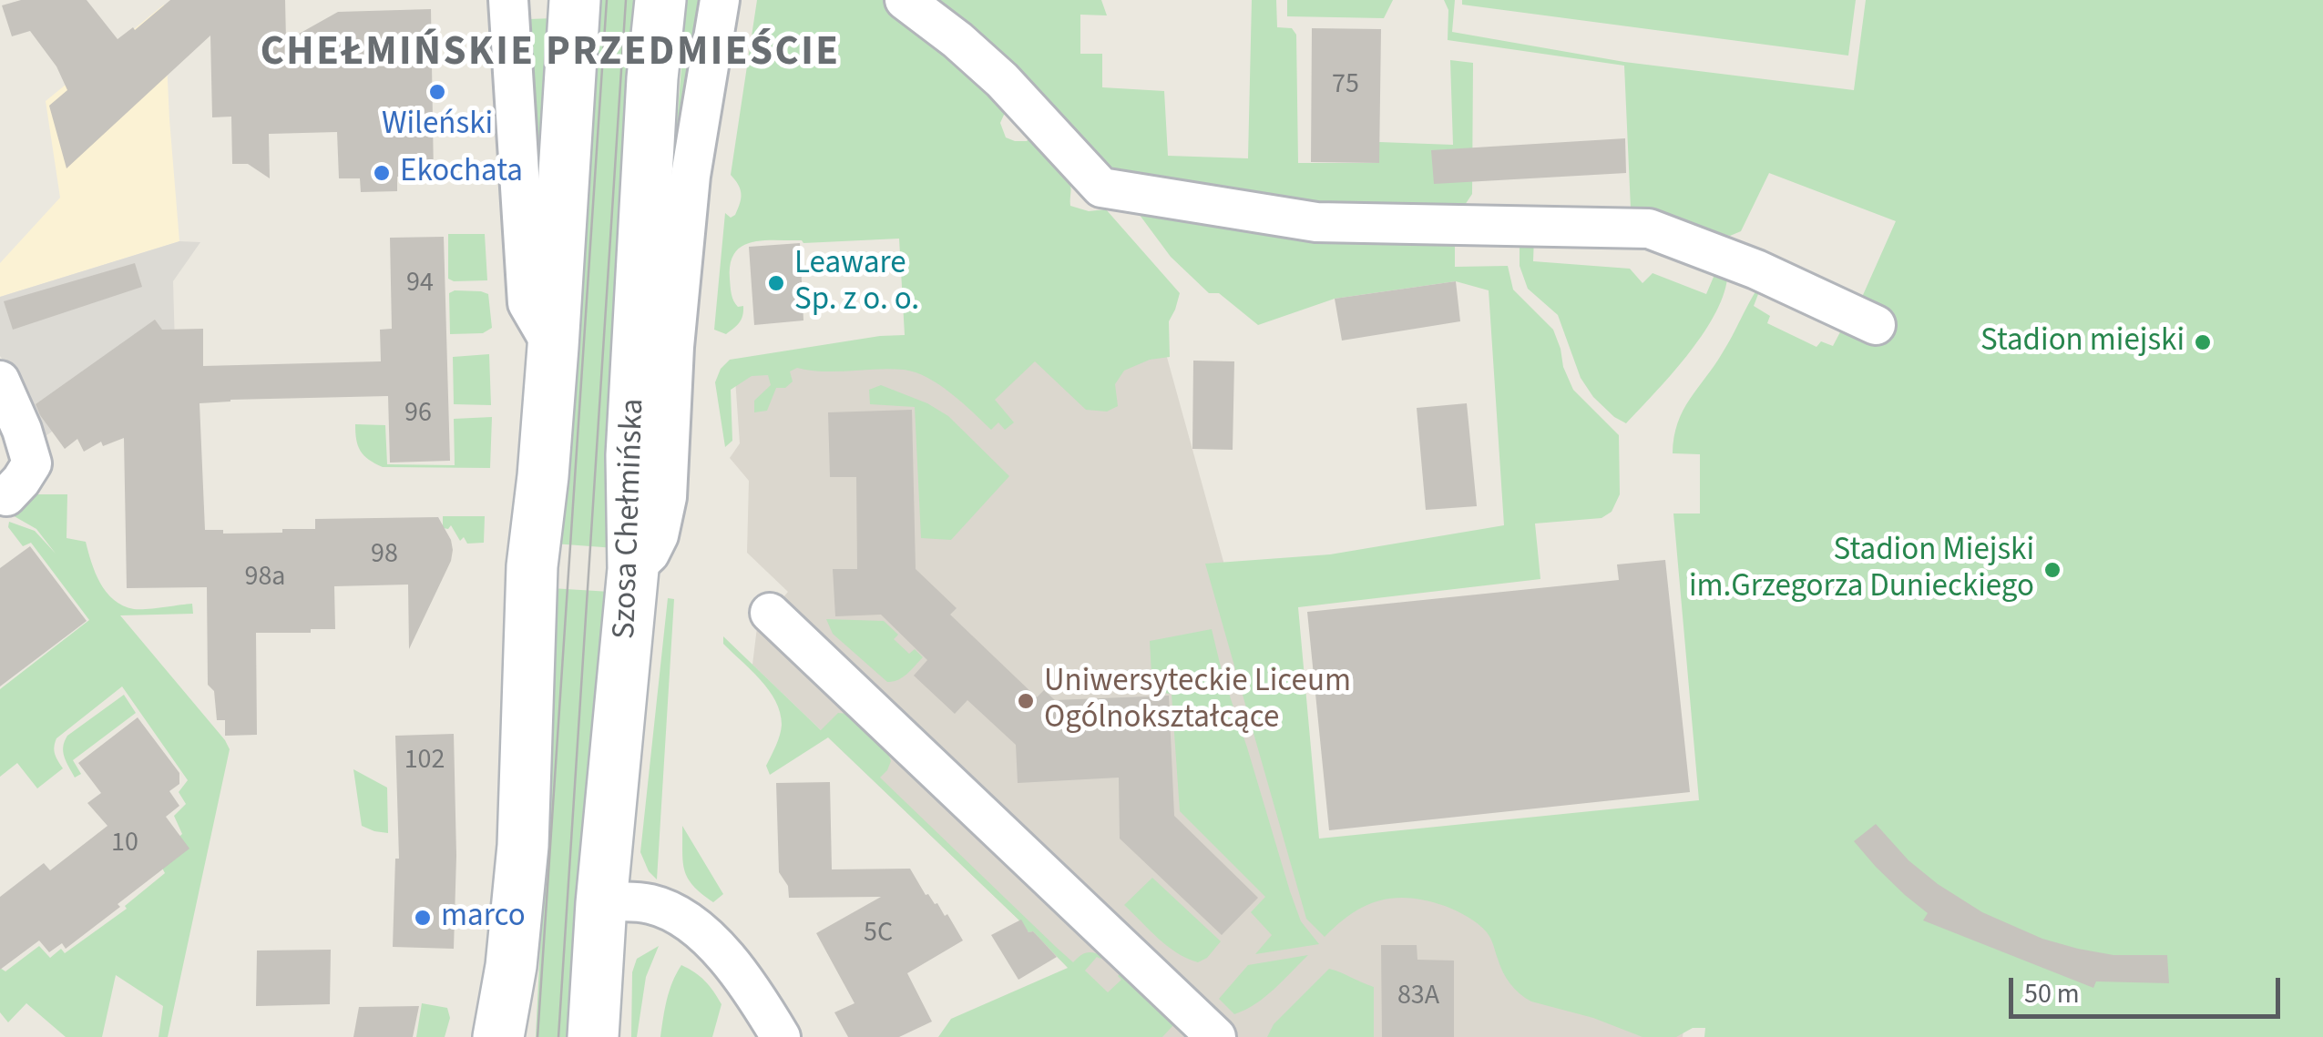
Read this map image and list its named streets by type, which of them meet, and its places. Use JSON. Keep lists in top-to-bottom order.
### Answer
{
  "streets": {
    "main road": ["Szosa Chełmińska"]
  },
  "districts": ["CHEŁMIŃSKIE PRZEDMIEŚCIE"],
  "places": [
    "Wileński",
    "Ekochata",
    "Leaware Sp. z o. o.",
    "Stadion miejski",
    "Stadion Miejski im.Grzegorza Dunieckiego",
    "Uniwersyteckie Liceum Ogólnokształcące",
    "marco"
  ],
  "house_numbers": [
    "75",
    "94",
    "96",
    "98",
    "98a",
    "102",
    "10",
    "5C",
    "83A"
  ],
  "scale_bar": "50 m"
}
